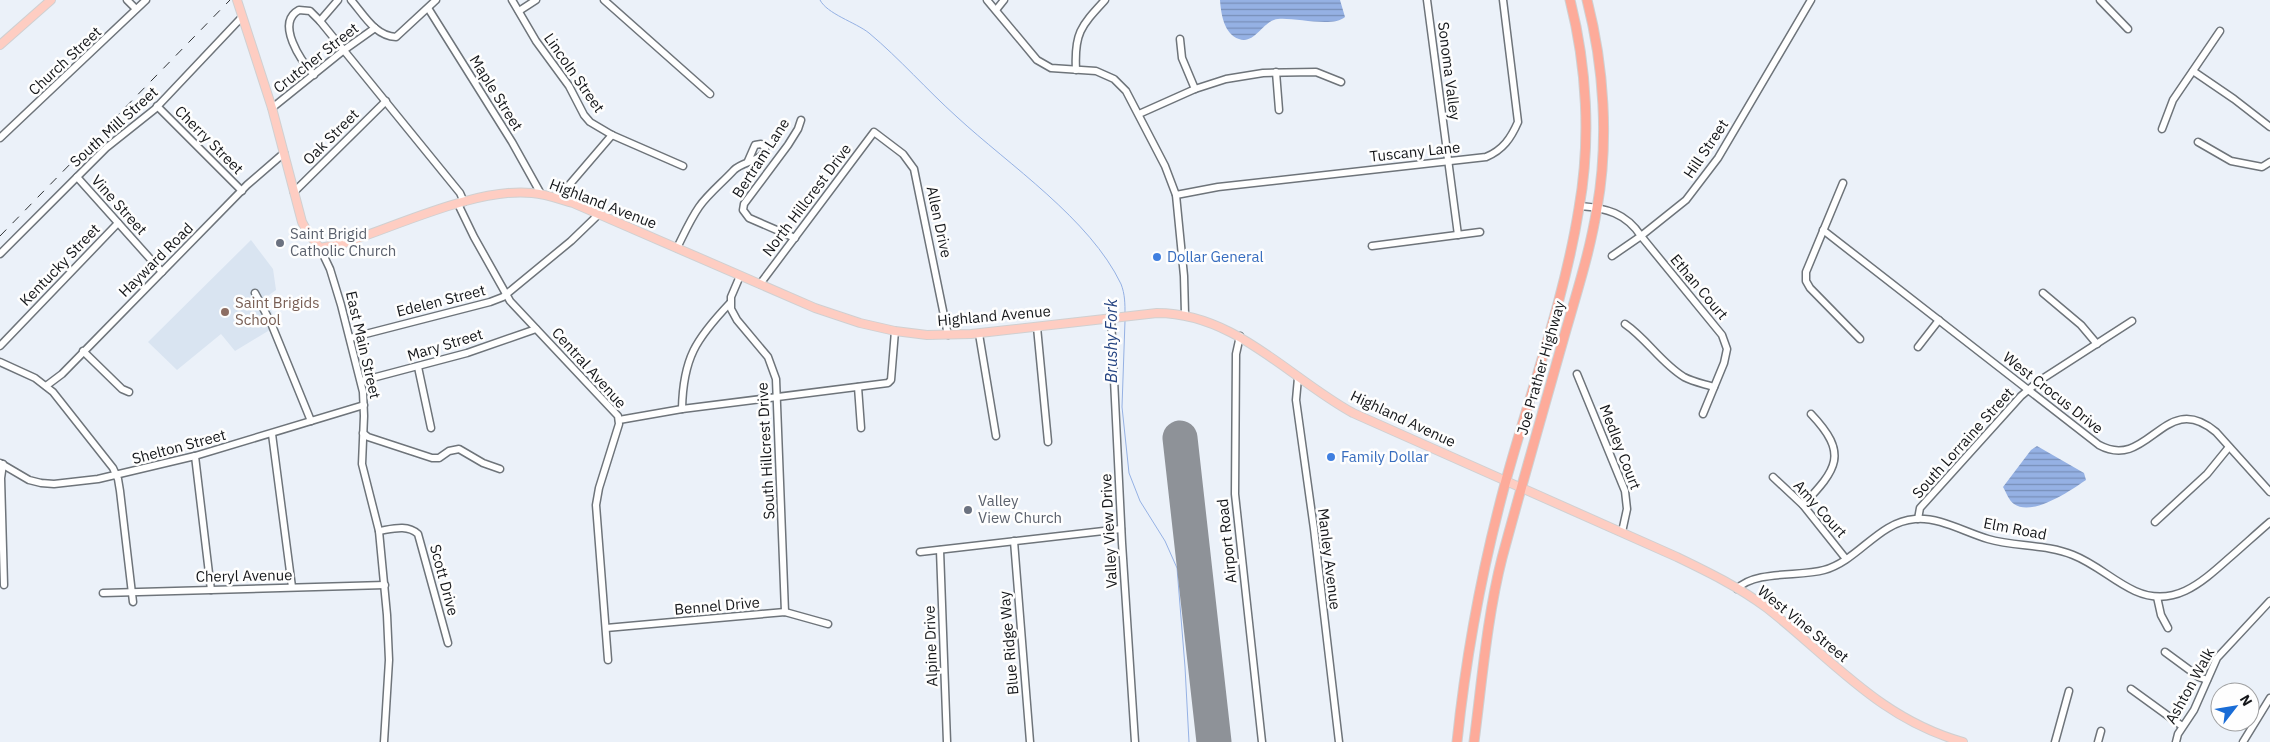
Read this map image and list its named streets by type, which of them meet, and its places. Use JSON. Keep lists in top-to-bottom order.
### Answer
{
  "streets": {
    "highway": ["Joe Prather Highway"],
    "main road": ["Highland Avenue", "East Main Street", "West Vine Street"],
    "street": [
      "Crutcher Street",
      "Church Street",
      "Sonoma Valley",
      "Lincoln Street",
      "Maple Street",
      "South Mill Street",
      "Oak Street",
      "Cherry Street",
      "Hill Street",
      "Tuscany Lane",
      "Bertram Lane",
      "North Hillcrest Drive",
      "Vine Street",
      "Allen Drive",
      "Hayward Road",
      "Kentucky Street",
      "Ethan Court",
      "Edelen Street",
      "Mary Street",
      "Central Avenue",
      "West Crocus Drive",
      "South Lorraine Street",
      "Shelton Street",
      "Medley Court",
      "South Hillcrest Drive",
      "Amy Court",
      "Elm Road",
      "Valley View Drive",
      "Airport Road",
      "Manley Avenue",
      "Cheryl Avenue",
      "Scott Drive",
      "Bennel Drive",
      "Blue Ridge Way",
      "Alpine Drive",
      "Ashton Walk"
    ]
  },
  "crossings": [
    ["Crutcher Street", "Maple Street"],
    ["Crutcher Street", "East Main Street"],
    ["Crutcher Street", "Central Avenue"],
    ["Sonoma Valley", "Tuscany Lane"],
    ["Maple Street", "Highland Avenue"],
    ["South Mill Street", "Cherry Street"],
    ["South Mill Street", "Vine Street"],
    ["South Mill Street", "East Main Street"],
    ["Oak Street", "East Main Street"],
    ["Oak Street", "Central Avenue"],
    ["Cherry Street", "Hayward Road"],
    ["Hill Street", "Ethan Court"],
    ["Bertram Lane", "North Hillcrest Drive"],
    ["North Hillcrest Drive", "Highland Avenue"],
    ["North Hillcrest Drive", "Allen Drive"],
    ["Highland Avenue", "Allen Drive"],
    ["Highland Avenue", "Edelen Street"],
    ["Highland Avenue", "East Main Street"],
    ["Highland Avenue", "Central Avenue"],
    ["Highland Avenue", "Joe Prather Highway"],
    ["Highland Avenue", "Medley Court"],
    ["Highland Avenue", "Valley View Drive"],
    ["Highland Avenue", "Airport Road"],
    ["Highland Avenue", "Manley Avenue"],
    ["Highland Avenue", "West Vine Street"],
    ["Vine Street", "Hayward Road"],
    ["Vine Street", "Kentucky Street"],
    ["Hayward Road", "East Main Street"],
    ["Edelen Street", "East Main Street"],
    ["Edelen Street", "Central Avenue"],
    ["East Main Street", "Mary Street"],
    ["East Main Street", "Shelton Street"],
    ["East Main Street", "Cheryl Avenue"],
    ["East Main Street", "Scott Drive"],
    ["Mary Street", "Central Avenue"],
    ["Central Avenue", "Bennel Drive"],
    ["West Crocus Drive", "South Lorraine Street"],
    ["South Lorraine Street", "Elm Road"],
    ["Medley Court", "West Vine Street"],
    ["South Hillcrest Drive", "Bennel Drive"],
    ["Amy Court", "Elm Road"],
    ["Elm Road", "West Vine Street"]
  ],
  "water": ["Brushy Fork"],
  "places": [
    "Saint Brigid Catholic Church",
    "Dollar General",
    "Saint Brigids School",
    "Family Dollar",
    "Valley View Church"
  ],
  "north": "top right"
}
